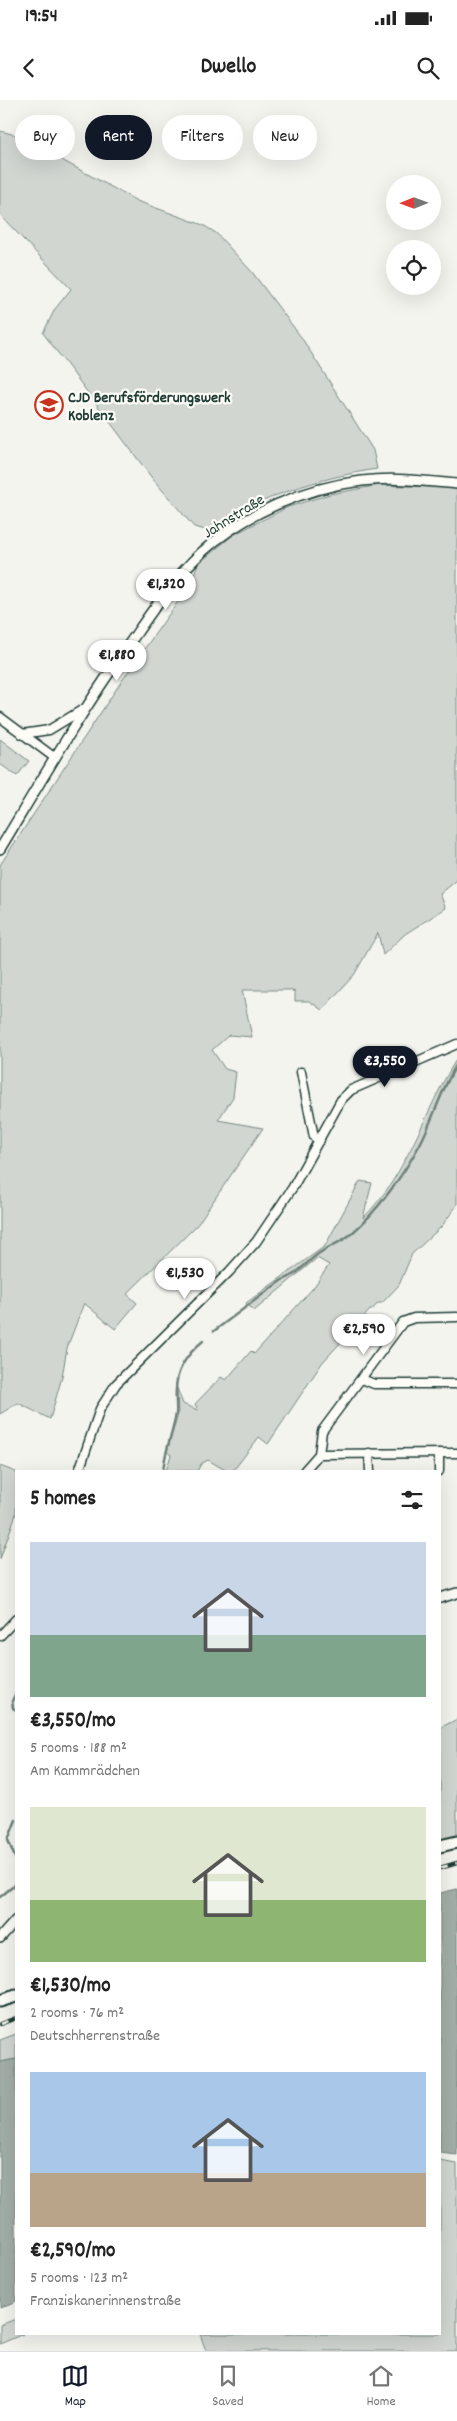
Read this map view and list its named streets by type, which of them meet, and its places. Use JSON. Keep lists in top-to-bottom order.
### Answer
{
  "streets": {
    "street": ["Jahnstraße"]
  },
  "places": {
    "school or university": ["CJD Berufsförderungswerk Koblenz"]
  },
  "north": "left",
  "page": {
    "status": "19:54",
    "header": "Dwello",
    "chip": [
      "Buy",
      "Rent",
      "Filters",
      "New"
    ],
    "price": [
      "€1,320",
      "€1,880",
      "€3,550",
      "€1,530",
      "€2,590"
    ],
    "heading": "5 homes",
    "list": [
      {
        "name": "€3,550/mo",
        "note": "5 rooms · 188 m² · Am Kammrädchen"
      },
      {
        "name": "€1,530/mo",
        "note": "2 rooms · 76 m² · Deutschherrenstraße"
      },
      {
        "name": "€2,590/mo",
        "note": "5 rooms · 123 m² · Franziskanerinnenstraße"
      }
    ],
    "tabs": ["Map", "Saved", "Home"]
  }
}
